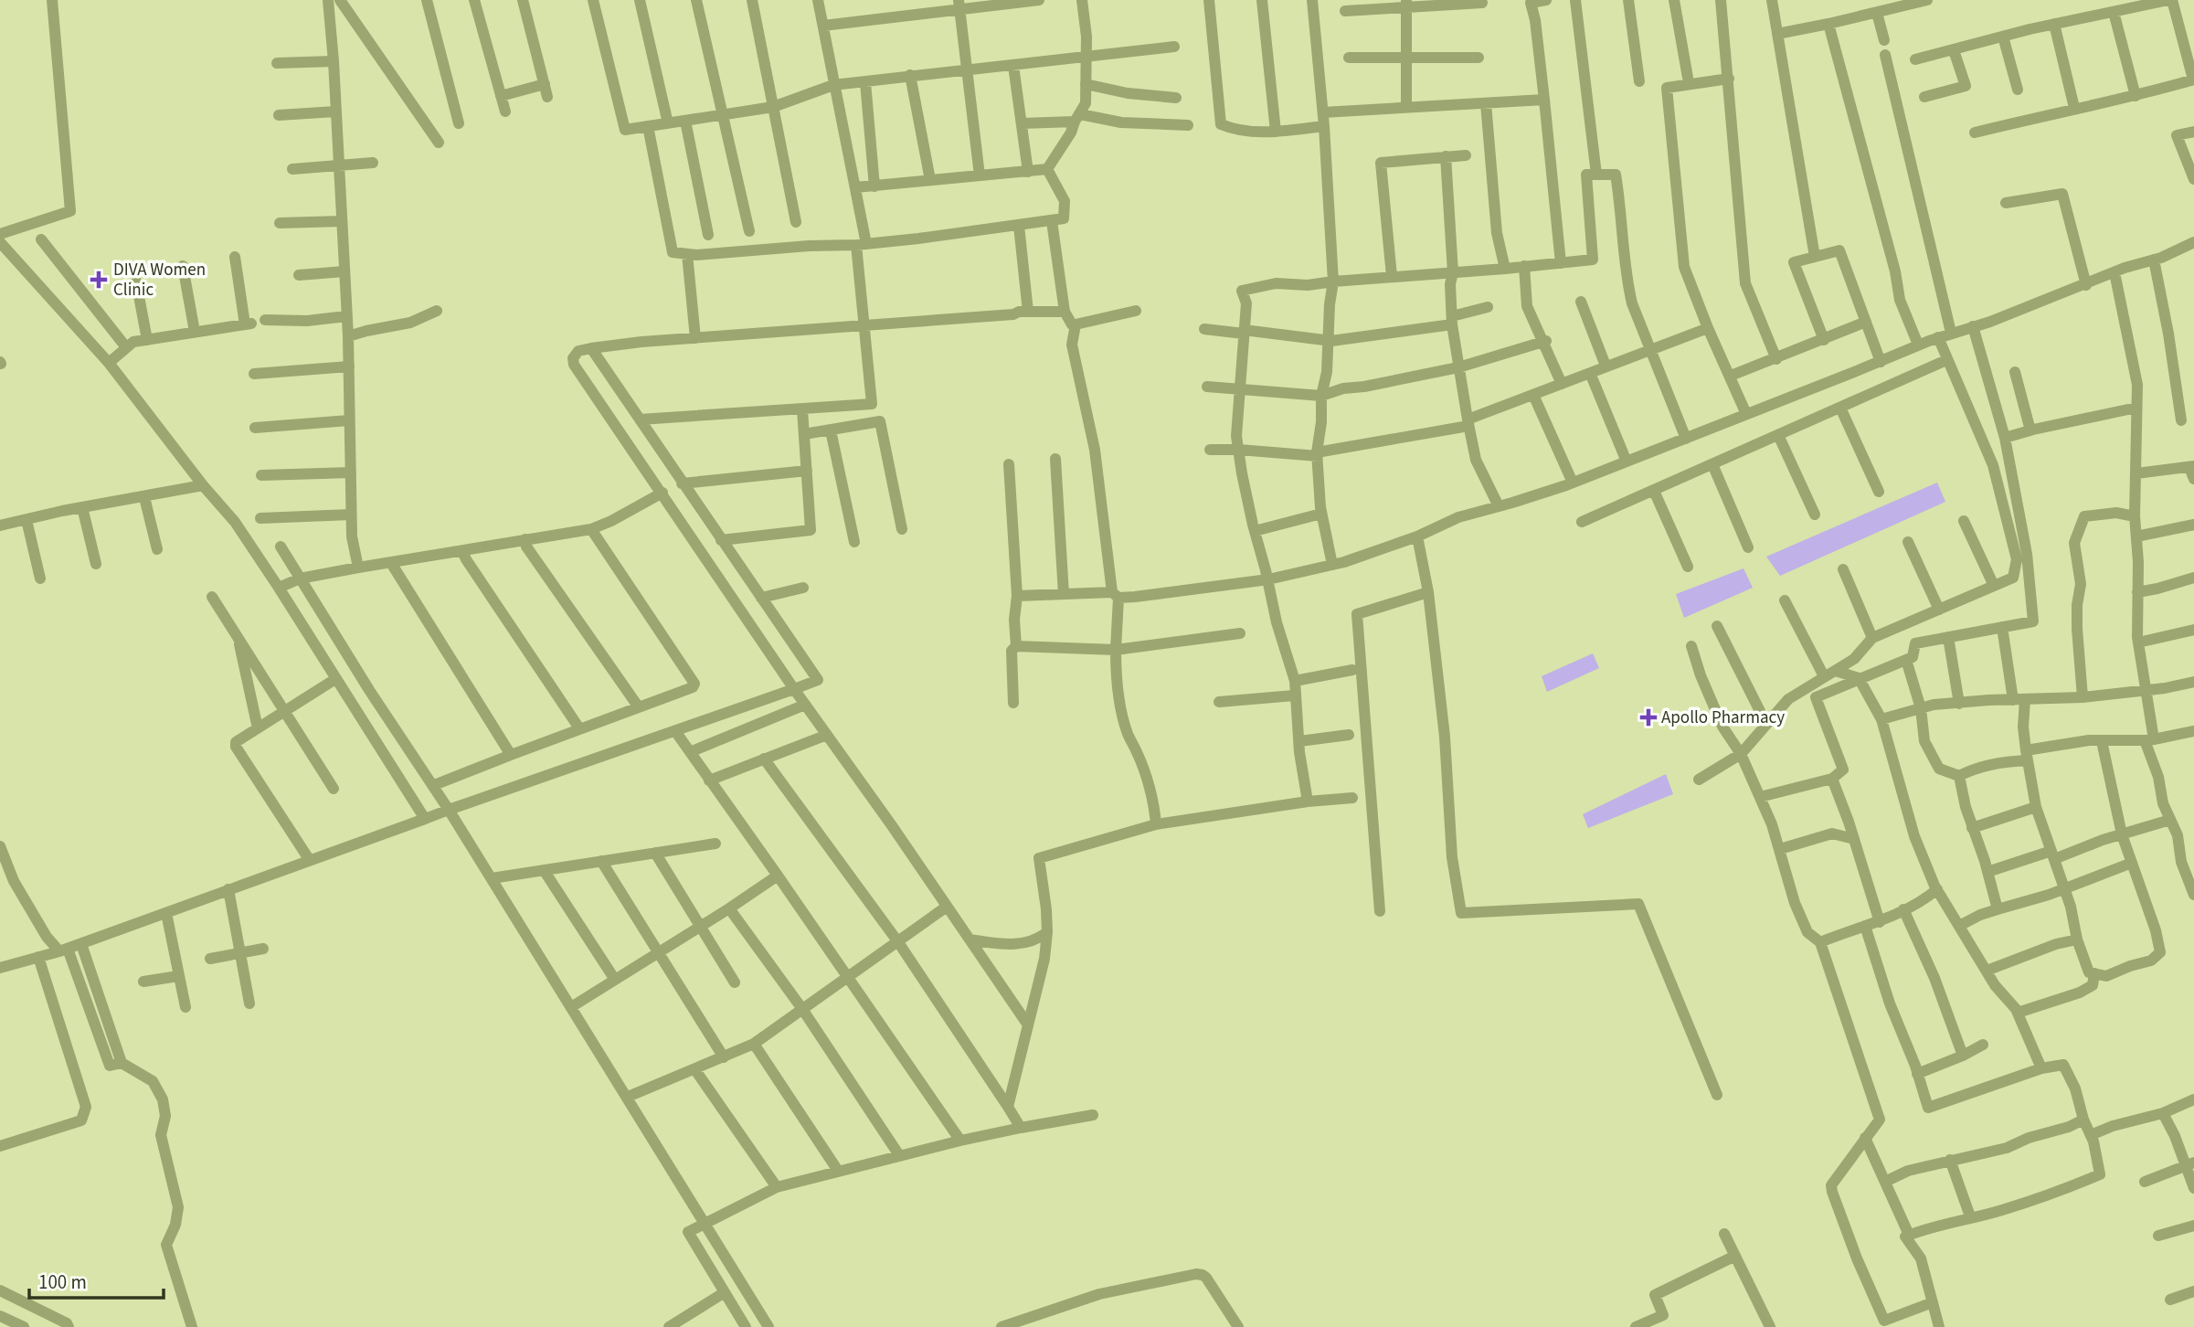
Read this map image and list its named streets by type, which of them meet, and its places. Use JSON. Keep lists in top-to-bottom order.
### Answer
{
  "places": {
    "health": ["DIVA Women Clinic", "Apollo Pharmacy"]
  },
  "scale_bar": "100 m"
}
